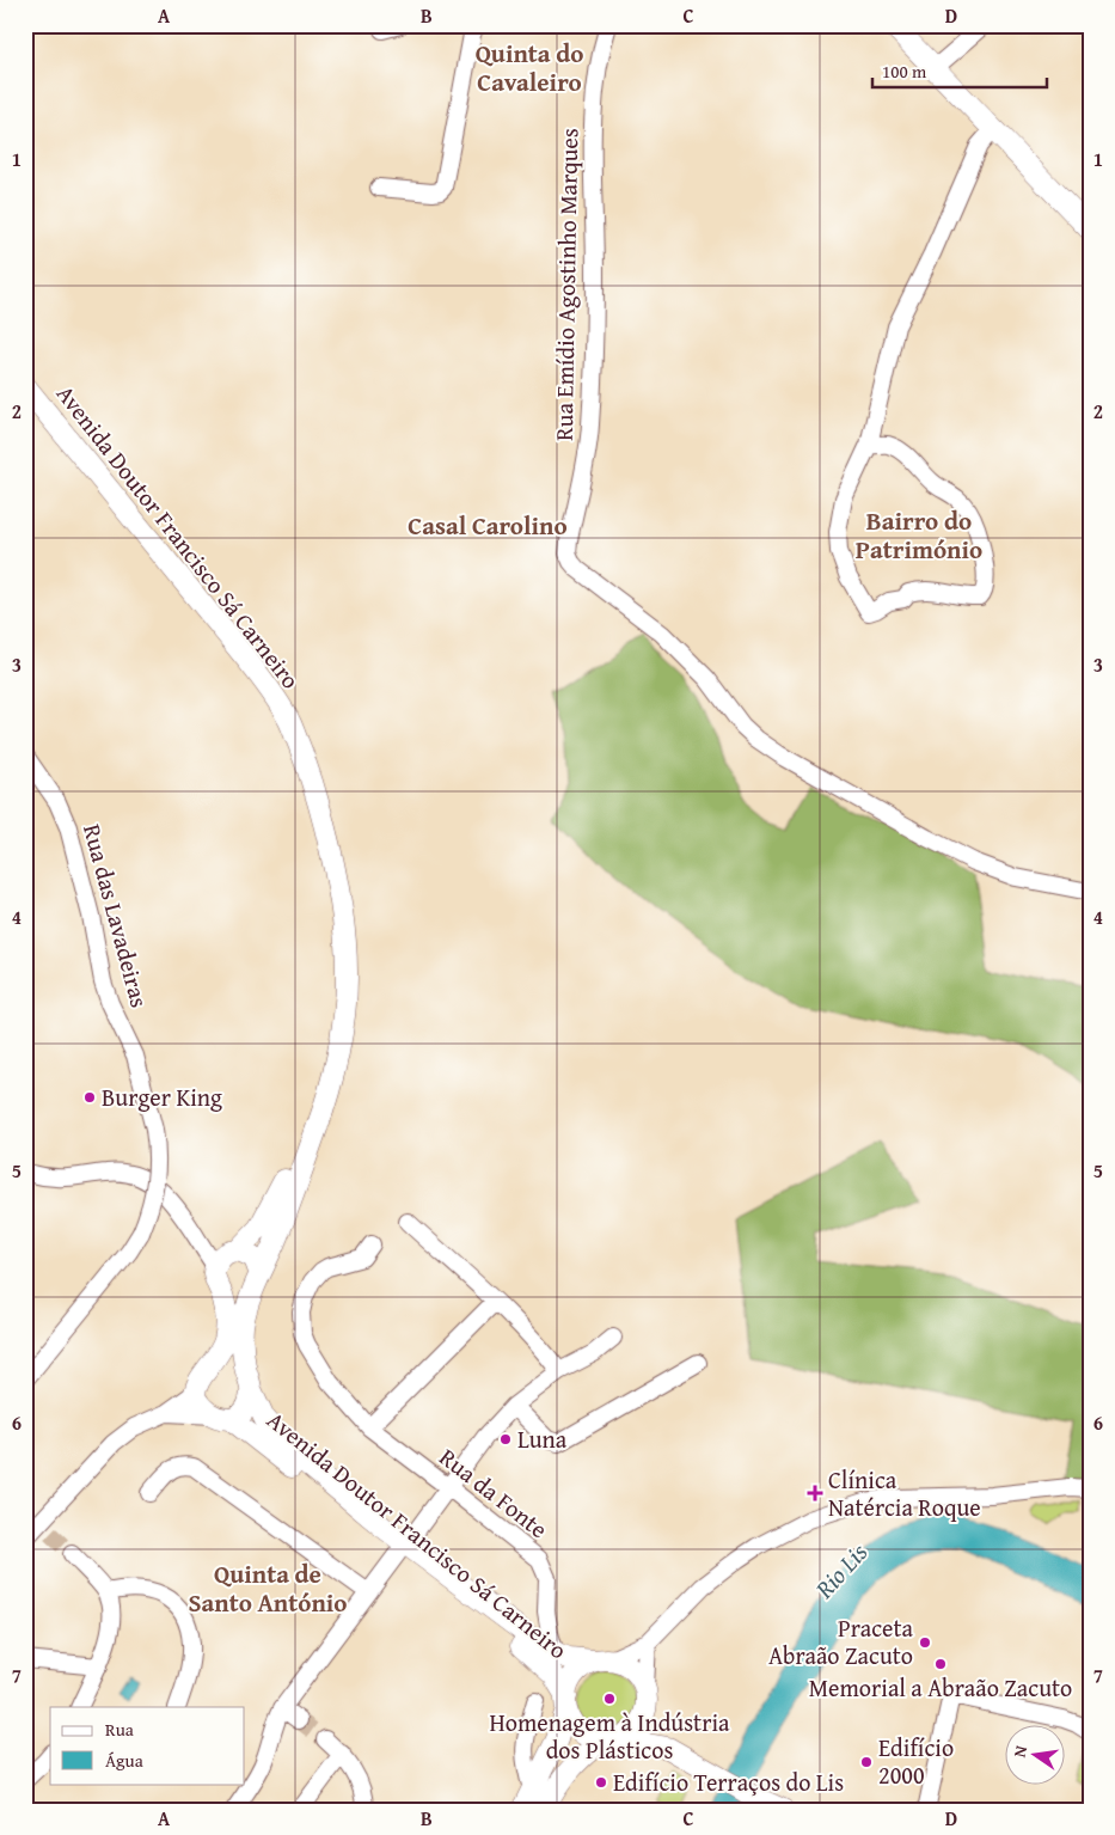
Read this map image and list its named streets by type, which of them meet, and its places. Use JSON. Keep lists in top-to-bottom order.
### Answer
{
  "streets": {
    "main road": ["Avenida Doutor Francisco Sá Carneiro"],
    "street": ["Rua Emídio Agostinho Marques", "Rua das Lavadeiras", "Rua da Fonte"]
  },
  "crossings": [
    ["Avenida Doutor Francisco Sá Carneiro", "Rua da Fonte"]
  ],
  "districts": [
    "Quinta do Cavaleiro",
    "Bairro do Património",
    "Casal Carolino",
    "Quinta de Santo António"
  ],
  "water": ["Rio Lis"],
  "places": {
    "other": [
      "Burger King",
      "Luna",
      "Praceta Abraão Zacuto",
      "Memorial a Abraão Zacuto",
      "Homenagem à Indústria dos Plásticos",
      "Edifício 2000",
      "Edifício Terraços do Lis"
    ],
    "health": ["Clínica Natércia Roque"]
  },
  "legend": ["Rua", "Água"],
  "scale_bar": "100 m",
  "north": "left",
  "grid": {
    "columns": [
      "A",
      "B",
      "C",
      "D"
    ],
    "rows": [
      "1",
      "2",
      "3",
      "4",
      "5",
      "6",
      "7"
    ]
  }
}
